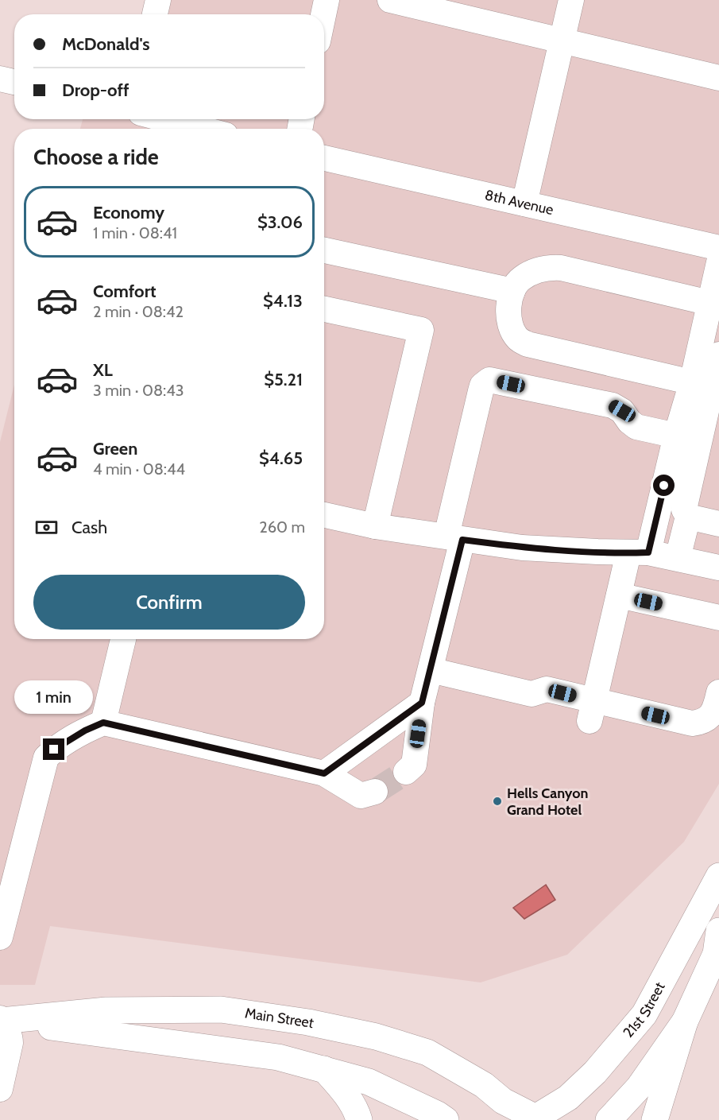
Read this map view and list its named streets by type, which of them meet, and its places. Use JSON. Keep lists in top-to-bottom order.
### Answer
{
  "streets": {
    "main road": ["21st Street", "Main Street"],
    "street": ["8th Avenue"]
  },
  "crossings": [
    ["21st Street", "Main Street"]
  ],
  "places": ["Hells Canyon Grand Hotel"],
  "page": {
    "banner": ["McDonald's", "Drop-off"],
    "heading": "Choose a ride",
    "list": [
      {
        "name": "Economy",
        "note": "1 min · 08:41",
        "value": "$3.06"
      },
      {
        "name": "Comfort",
        "note": "2 min · 08:42",
        "value": "$4.13"
      },
      {
        "name": "XL",
        "note": "3 min · 08:43",
        "value": "$5.21"
      },
      {
        "name": "Green",
        "note": "4 min · 08:44",
        "value": "$4.65"
      }
    ],
    "pay": ["Cash", "260 m"],
    "buttons": "Confirm",
    "bubble": "1 min"
  }
}
